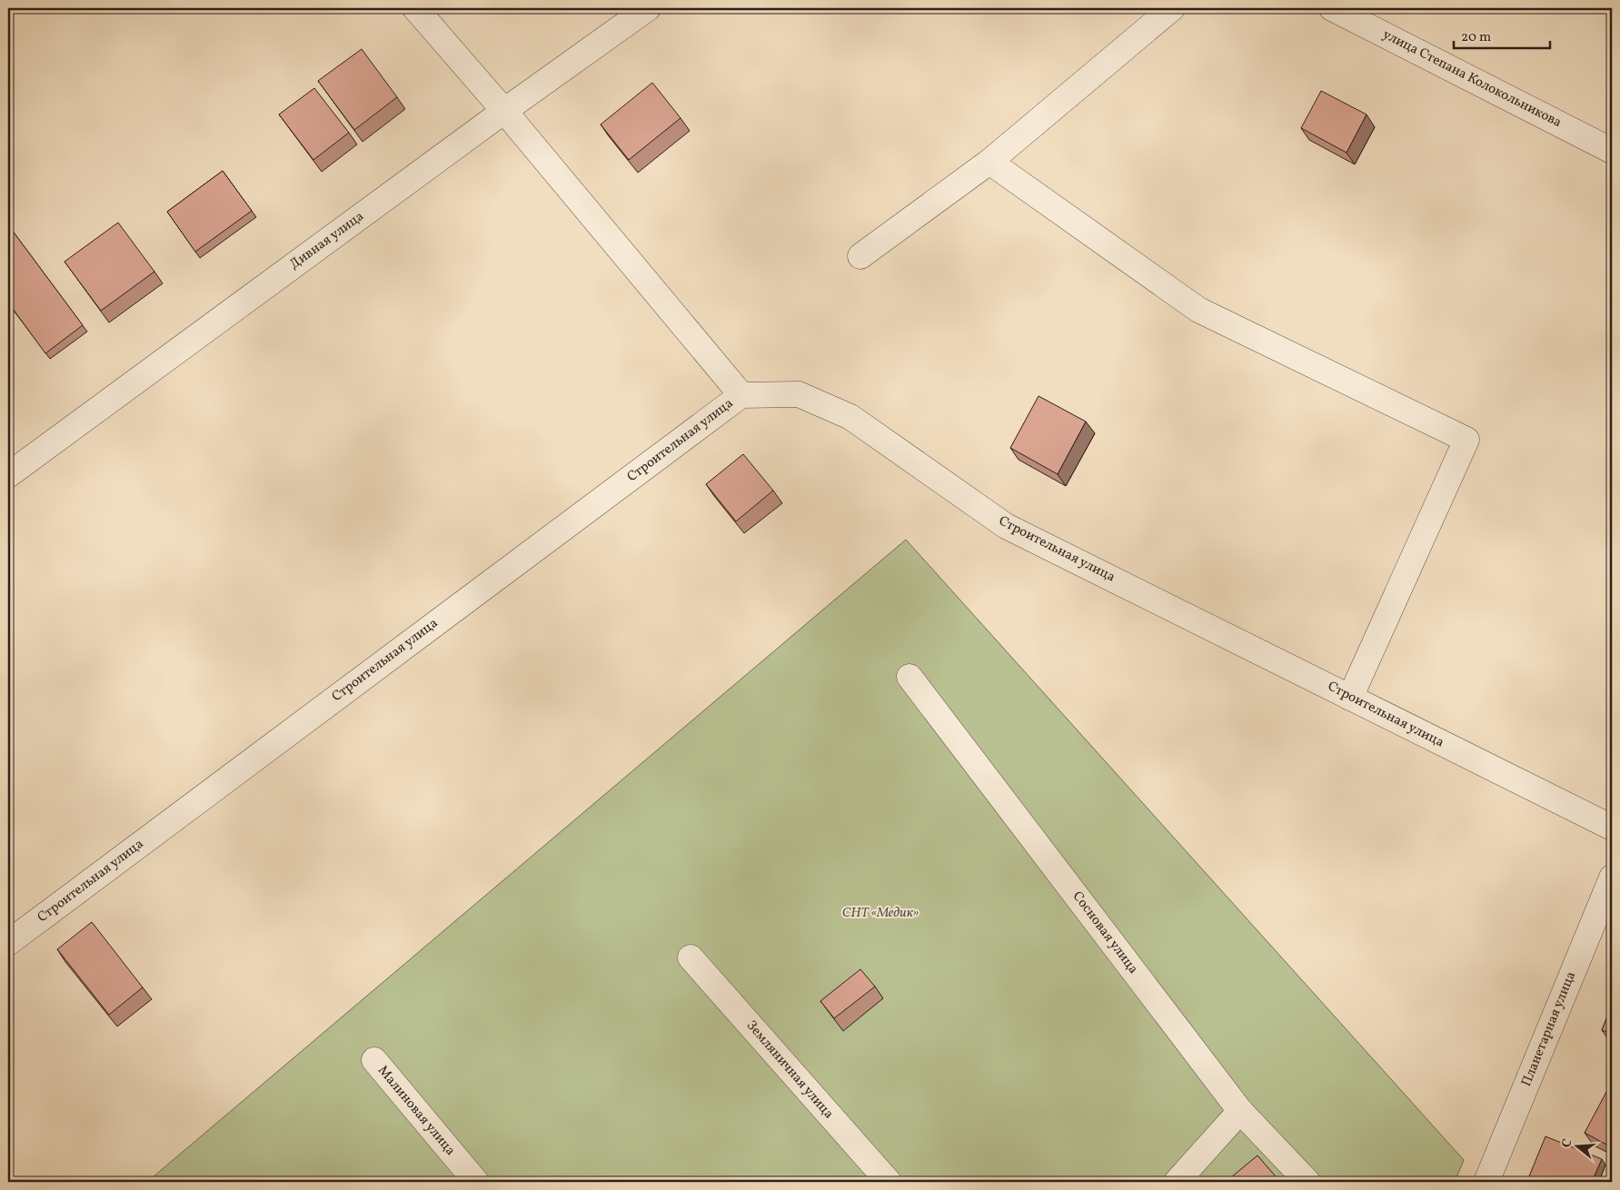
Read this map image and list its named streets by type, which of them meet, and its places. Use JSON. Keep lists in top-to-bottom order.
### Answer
{
  "streets": {
    "street": [
      "улица Степана Колокольникова",
      "Дивная улица",
      "Строительная улица",
      "Сосновая улица",
      "Планетарная улица",
      "Земляничная улица",
      "Малиновая улица"
    ]
  },
  "parks": ["СНТ «Медик»"],
  "scale_bar": "20 m",
  "north": "left"
}
